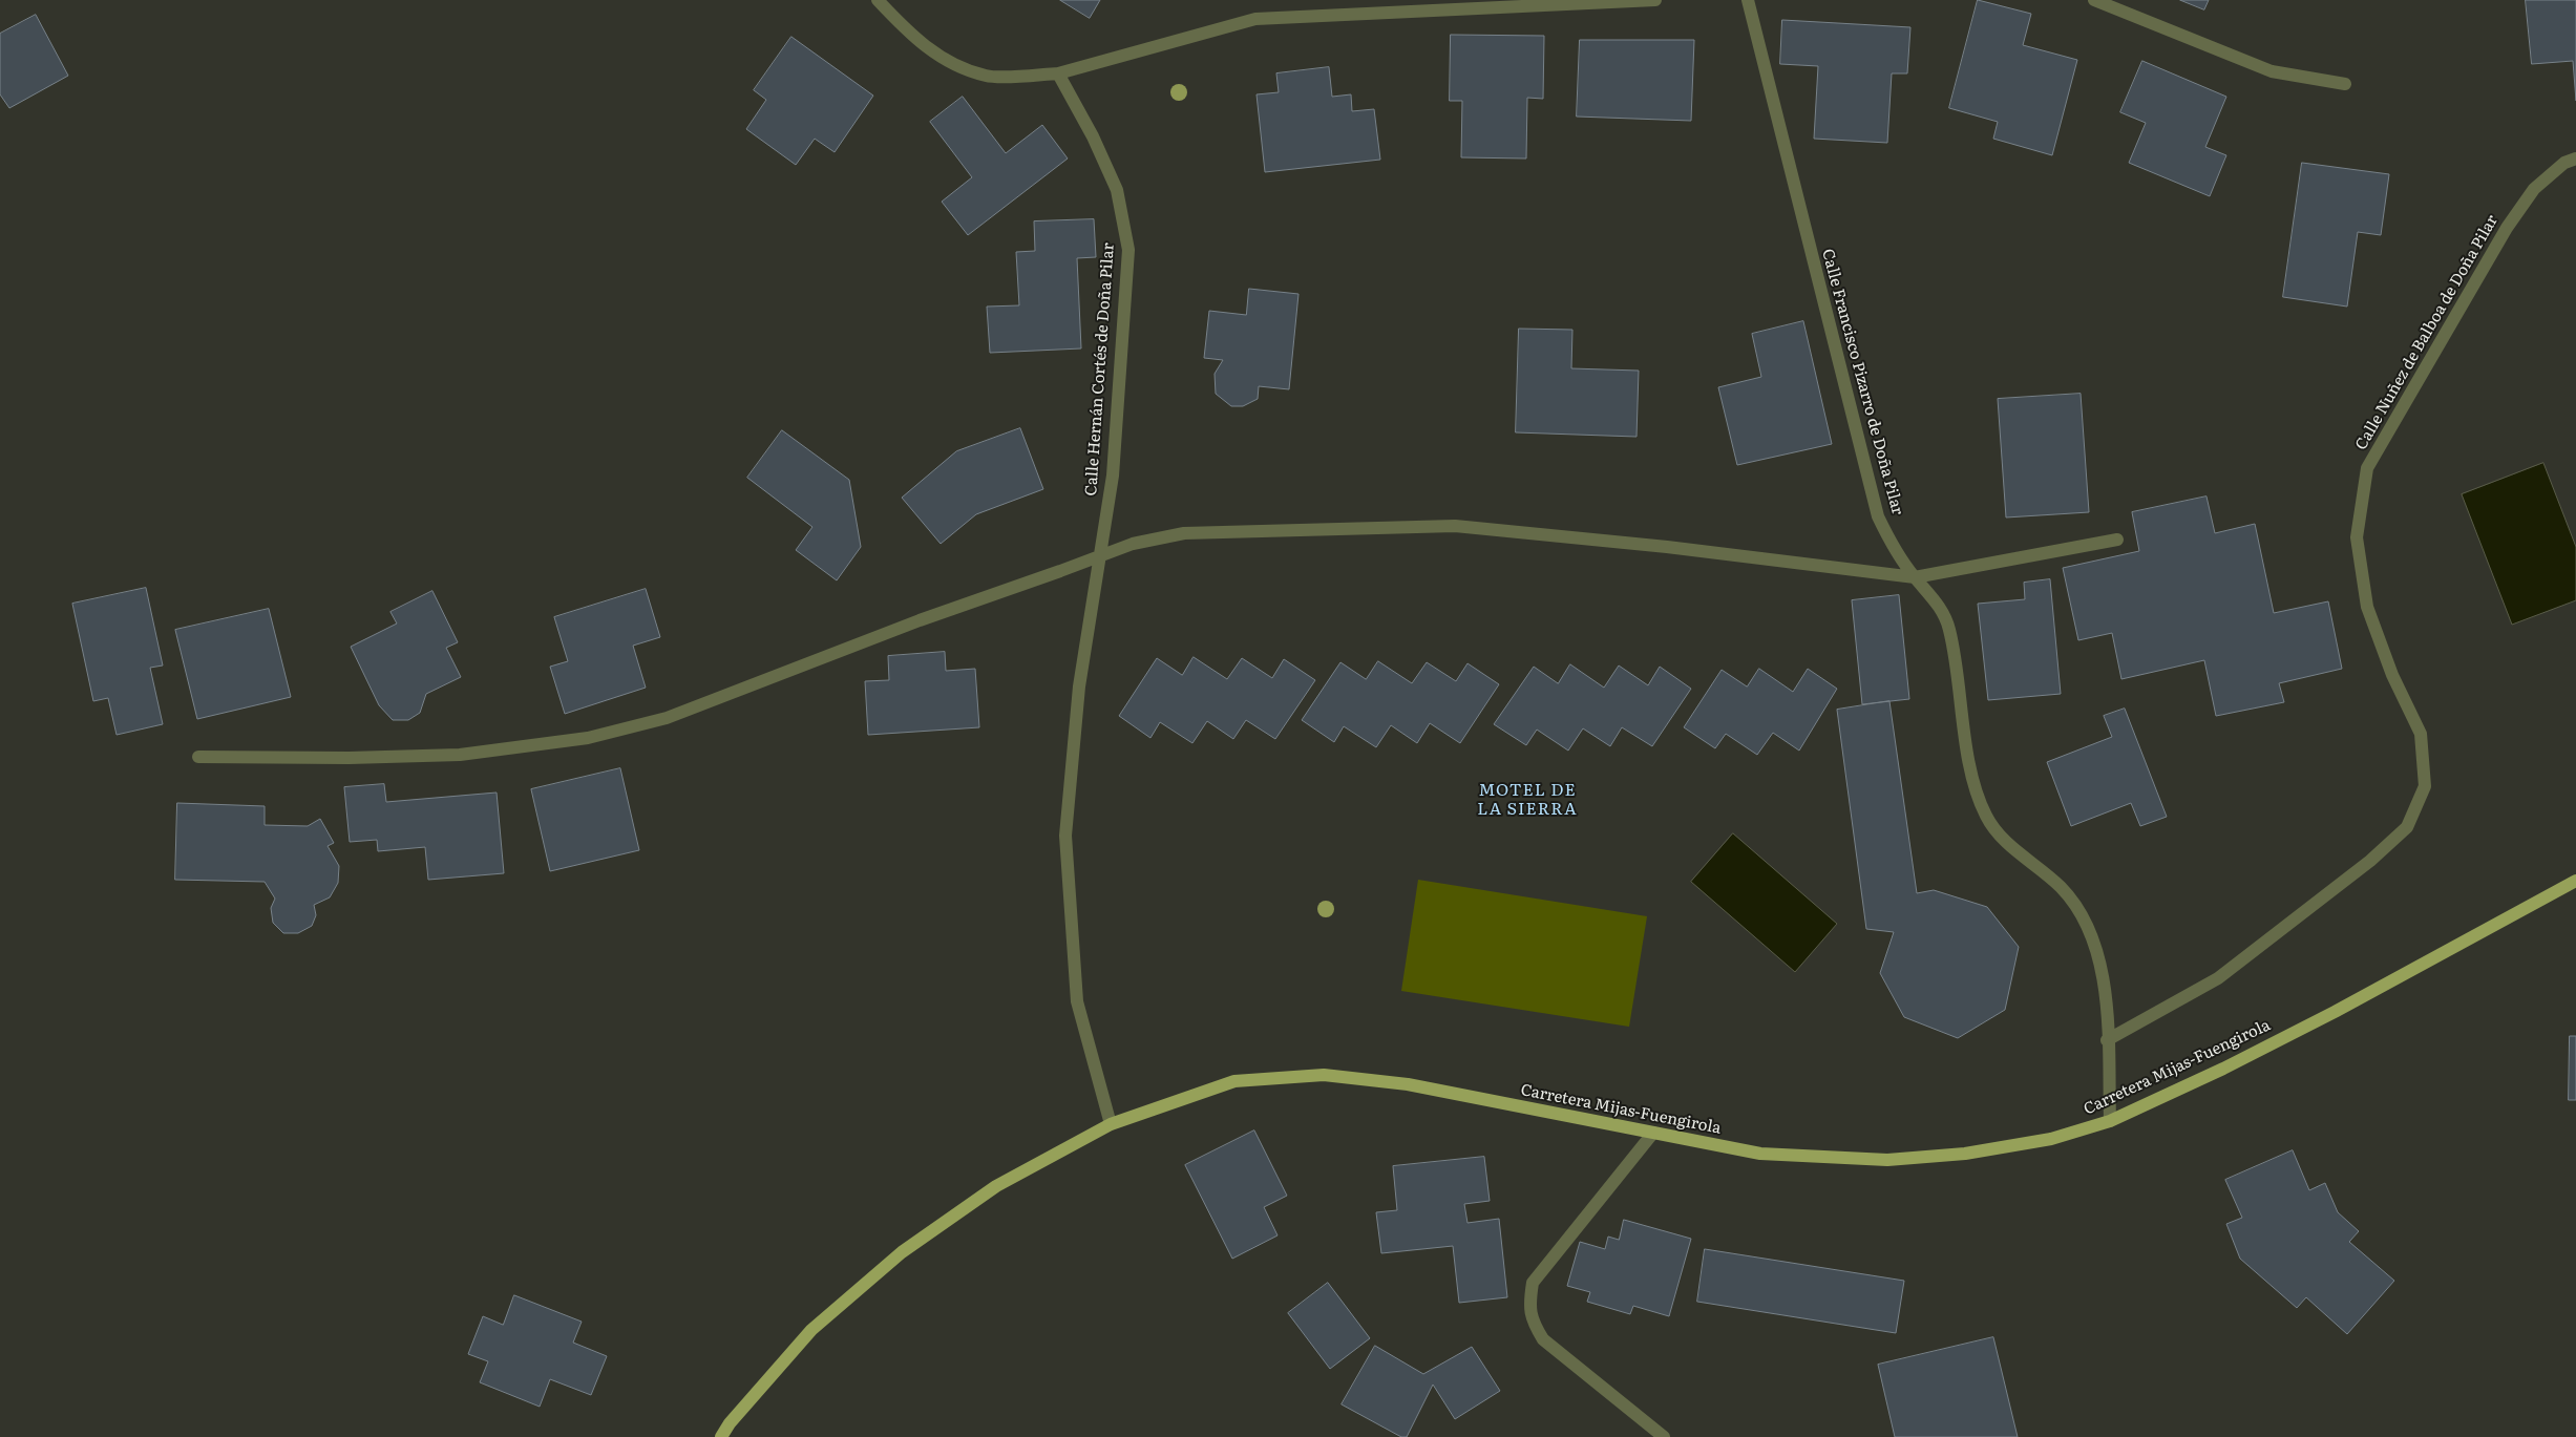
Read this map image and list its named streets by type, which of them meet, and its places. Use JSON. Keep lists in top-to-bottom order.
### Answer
{
  "streets": {
    "main road": ["Carretera Mijas-Fuengirola"],
    "street": ["Calle Nuñez de Balboa de Doña Pilar", "Calle Hernán Cortés de Doña Pilar", "Calle Francisco Pizarro de Doña Pilar"]
  },
  "crossings": [
    ["Calle Nuñez de Balboa de Doña Pilar", "Calle Francisco Pizarro de Doña Pilar"],
    ["Calle Hernán Cortés de Doña Pilar", "Carretera Mijas-Fuengirola"],
    ["Calle Francisco Pizarro de Doña Pilar", "Carretera Mijas-Fuengirola"]
  ],
  "districts": ["MOTEL DE LA SIERRA"]
}
